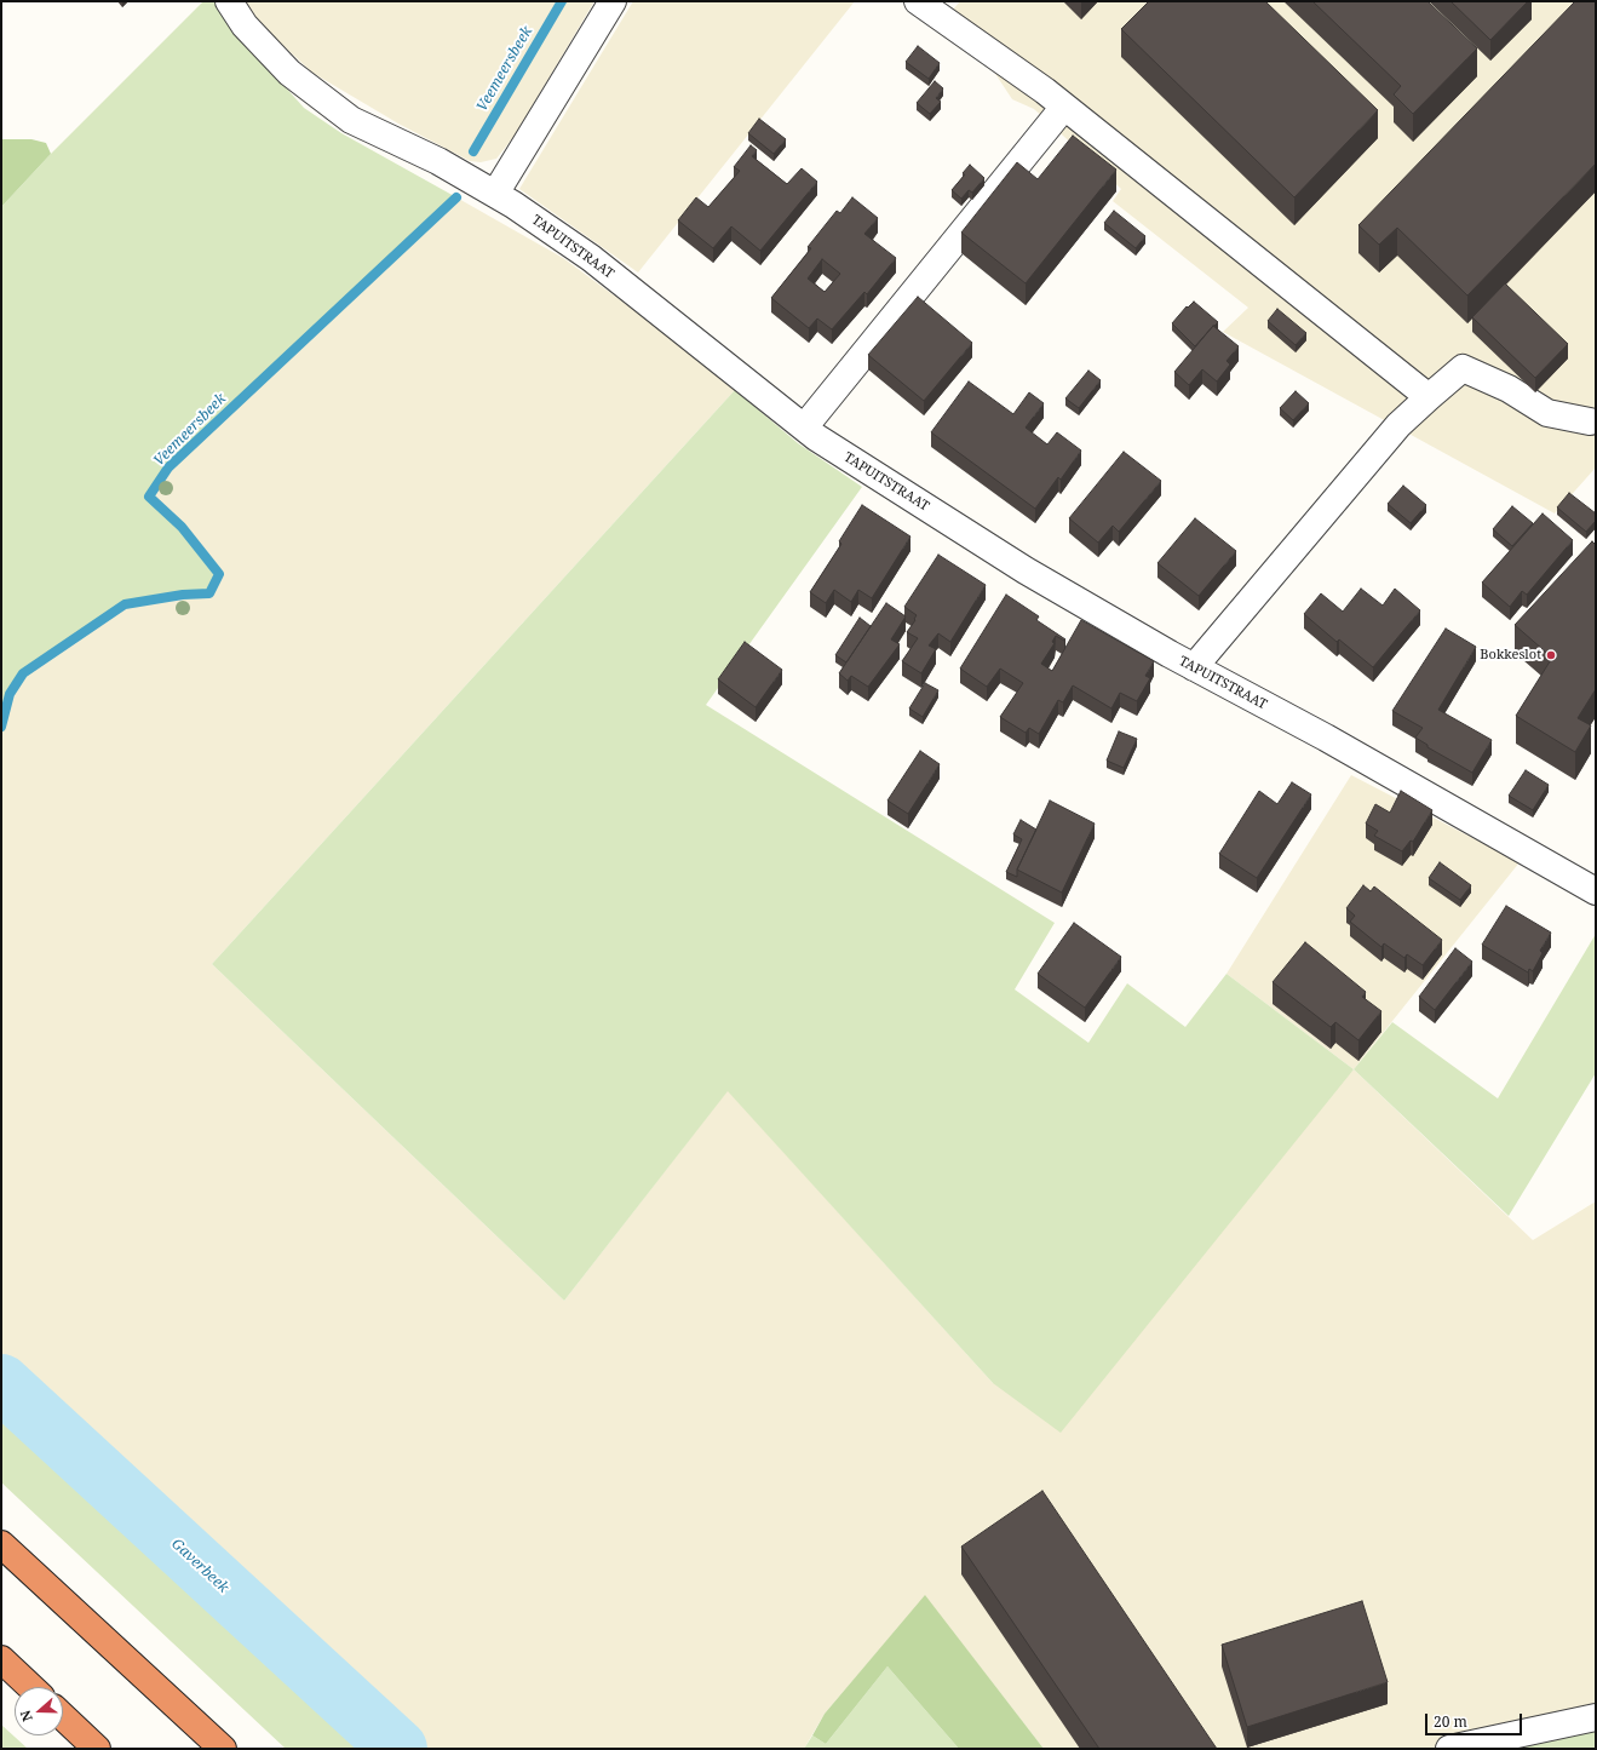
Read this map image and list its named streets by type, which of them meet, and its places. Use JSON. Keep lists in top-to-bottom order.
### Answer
{
  "streets": {
    "street": ["TAPUITSTRAAT"]
  },
  "water": ["Veemeersbeek", "Gaverbeek"],
  "places": ["Bokkeslot"],
  "scale_bar": "20 m",
  "north": "left"
}
